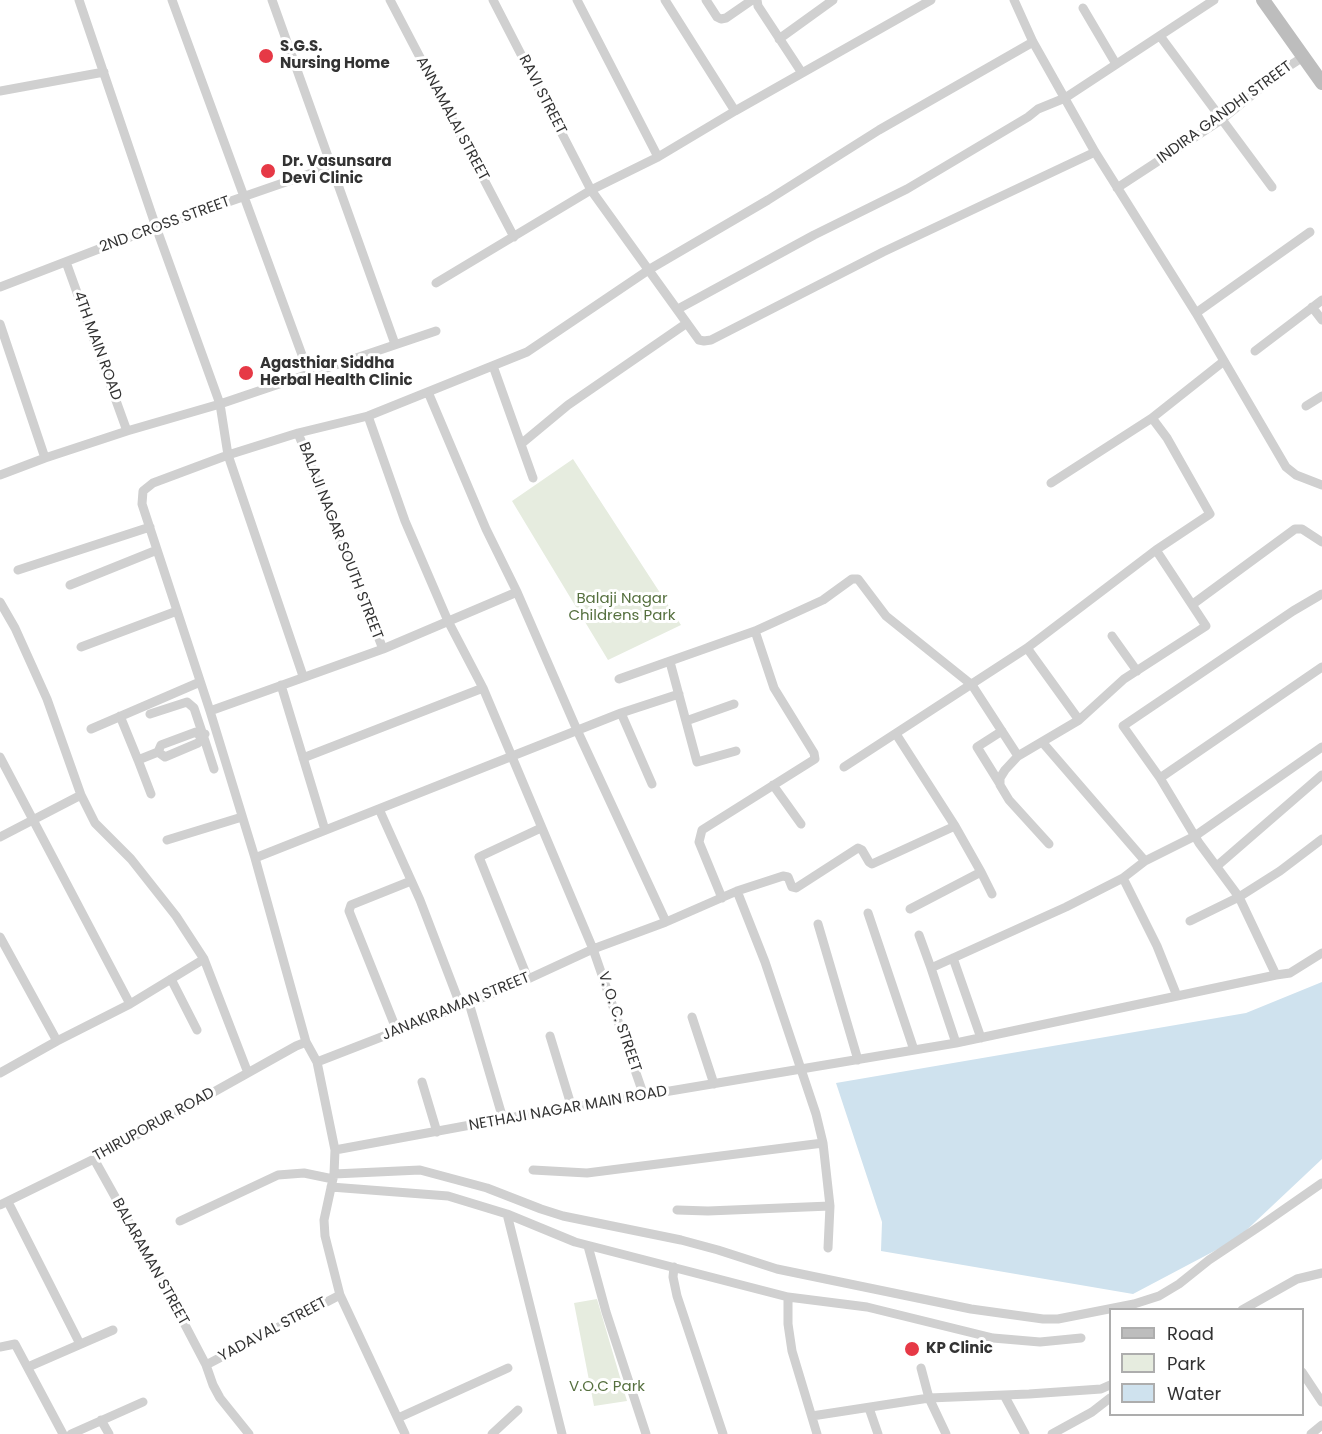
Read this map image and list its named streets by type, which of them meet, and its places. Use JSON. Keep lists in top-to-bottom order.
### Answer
{
  "streets": {
    "street": [
      "RAVI STREET",
      "INDIRA GANDHI STREET",
      "ANNAMALAI STREET",
      "2ND CROSS STREET",
      "4TH MAIN ROAD",
      "BALAJI NAGAR SOUTH STREET",
      "JANAKIRAMAN STREET",
      "V. O. C. STREET",
      "NETHAJI NAGAR MAIN ROAD",
      "THIRUPORUR ROAD",
      "BALARAMAN STREET",
      "YADAVAL STREET"
    ]
  },
  "crossings": [
    ["2ND CROSS STREET", "4TH MAIN ROAD"],
    ["JANAKIRAMAN STREET", "V. O. C. STREET"],
    ["V. O. C. STREET", "NETHAJI NAGAR MAIN ROAD"],
    ["THIRUPORUR ROAD", "BALARAMAN STREET"],
    ["BALARAMAN STREET", "YADAVAL STREET"]
  ],
  "parks": ["Balaji Nagar Childrens Park", "V.O.C Park"],
  "places": [
    "S.G.S. Nursing Home",
    "Dr. Vasunsara Devi Clinic",
    "Agasthiar Siddha Herbal Health Clinic",
    "KP Clinic"
  ],
  "legend": ["Road", "Park", "Water"]
}
